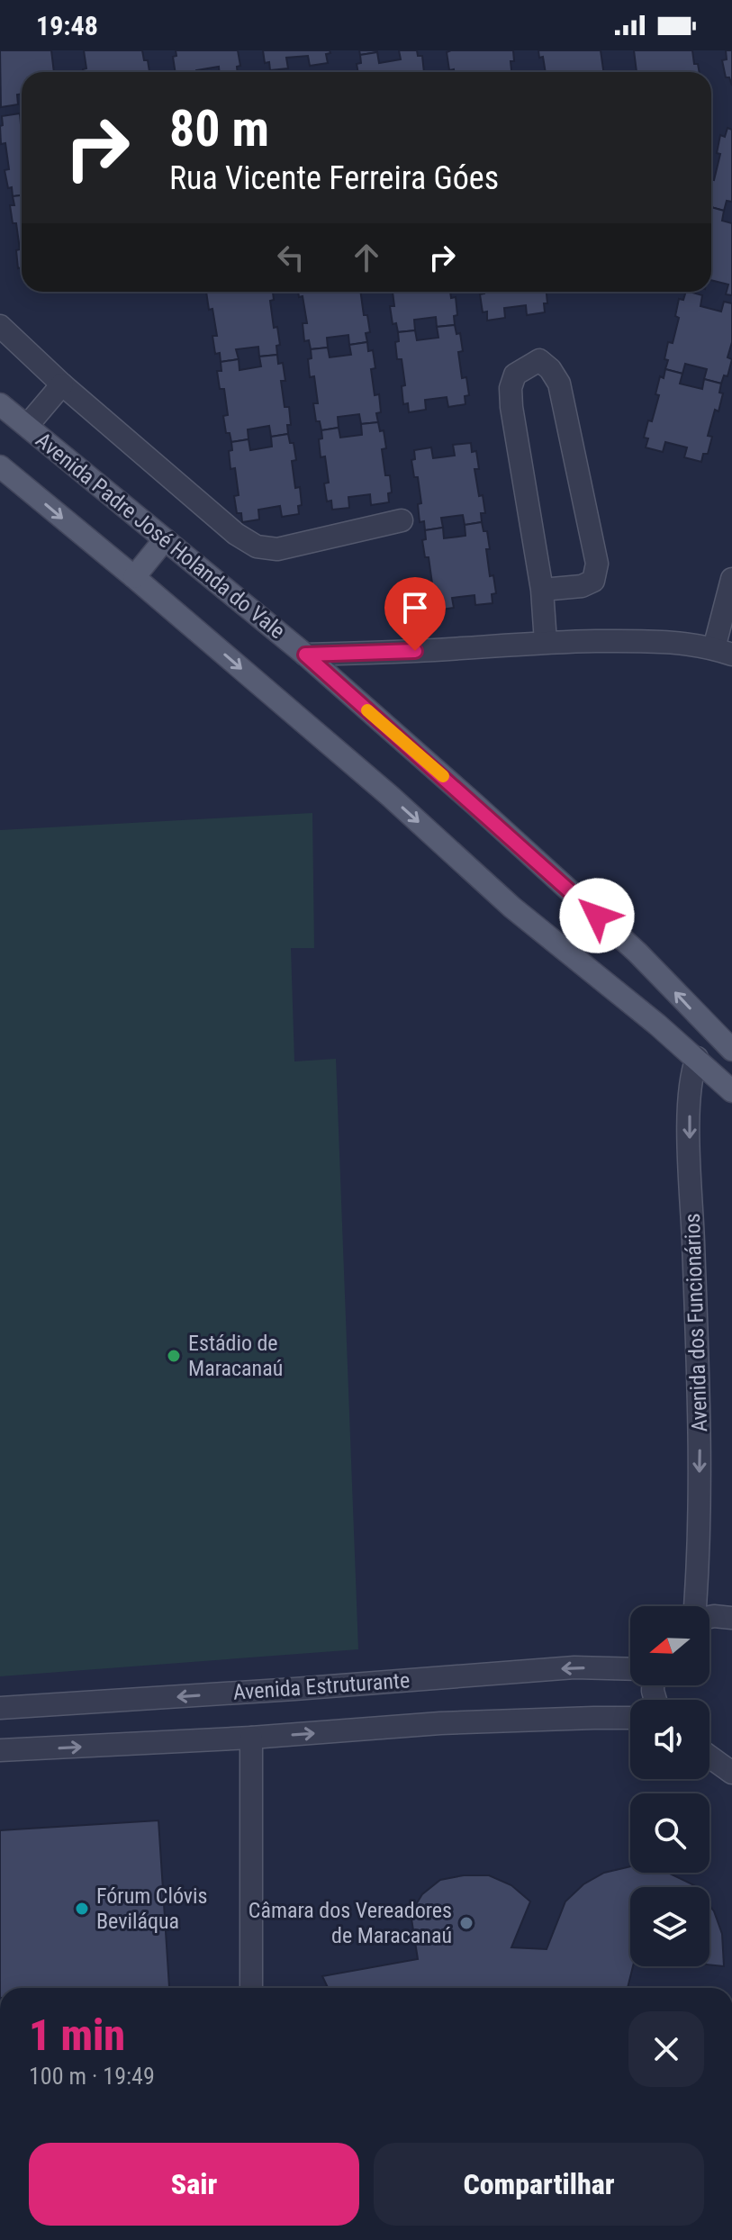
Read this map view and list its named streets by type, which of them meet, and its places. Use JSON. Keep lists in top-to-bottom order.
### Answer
{
  "streets": {
    "main road": ["Avenida Padre José Holanda do Vale", "Avenida dos Funcionários"],
    "street": ["Avenida Estruturante"]
  },
  "crossings": [
    ["Avenida Padre José Holanda do Vale", "Avenida dos Funcionários"]
  ],
  "one_way": ["Avenida dos Funcionários"],
  "places": ["Estádio de Maracanaú", "Fórum Clóvis Beviláqua", "Câmara dos Vereadores de Maracanaú"],
  "north": "left",
  "page": {
    "status": "19:48",
    "turn": ["80 m", "Rua Vicente Ferreira Góes"],
    "heading": ["1 min", "100 m · 19:49"],
    "buttons": ["Sair", "Compartilhar"]
  }
}
